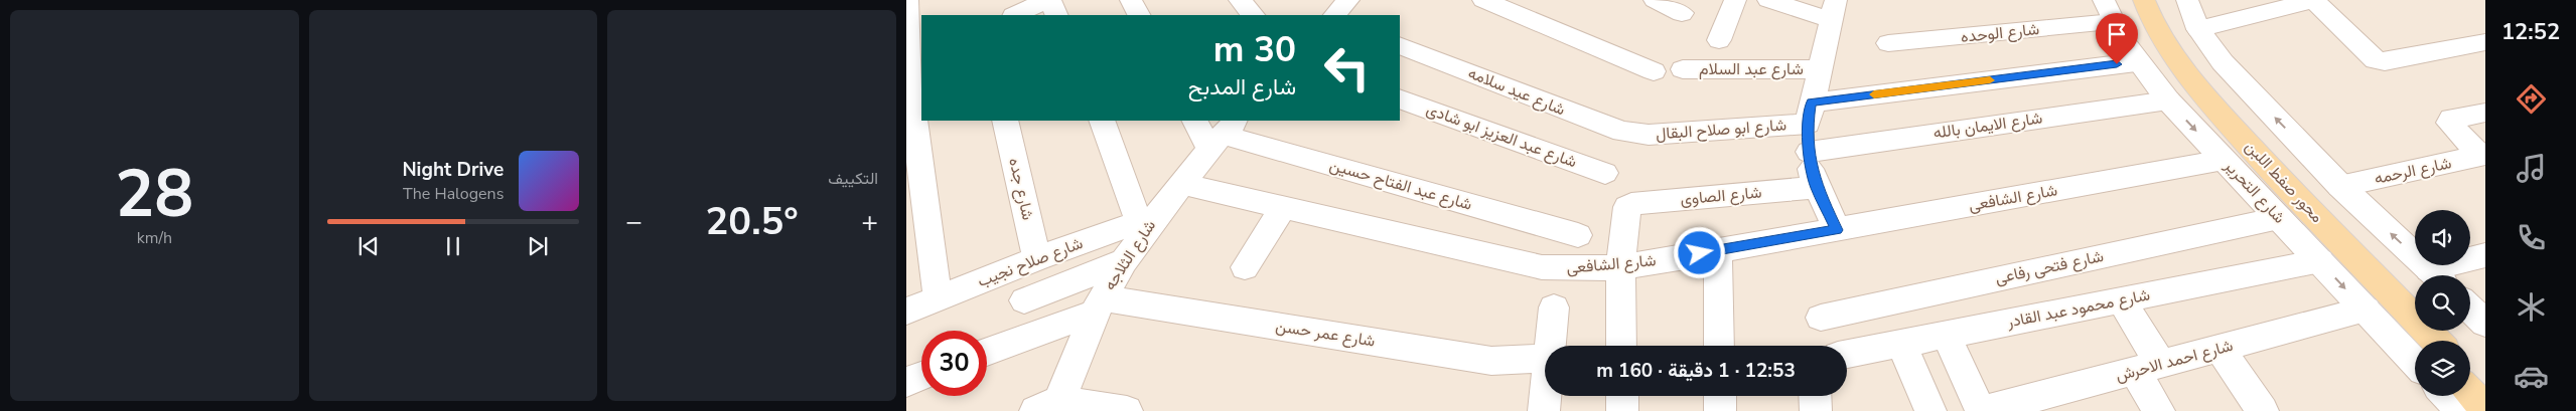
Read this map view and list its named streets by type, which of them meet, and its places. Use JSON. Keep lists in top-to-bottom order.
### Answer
{
  "streets": {
    "main road": ["محور صفط اللبن"],
    "street": [
      "شارع الوحده",
      "شارع عبد السلام",
      "شارع عيد سلامه",
      "شارع الايمان بالله",
      "شارع ابو صلاح البقال",
      "شارع عبد العزيز ابو شادى",
      "شارع الرحمه",
      "شارع عبد الفتاح حسين",
      "شارع جده",
      "شارع التحرير",
      "شارع الصاوى",
      "شارع الشافعى",
      "شارع الثلاجه",
      "شارع صلاح نجيب",
      "شارع فتحى رفاعى",
      "شارع محمود عبد القادر",
      "شارع عمر حسن",
      "شارع احمد الاحرش"
    ]
  },
  "crossings": [
    ["شارع الوحده", "شارع التحرير"],
    ["شارع عيد سلامه", "شارع ابو صلاح البقال"],
    ["شارع الايمان بالله", "شارع التحرير"],
    ["شارع ابو صلاح البقال", "شارع التحرير"],
    ["شارع عبد الفتاح حسين", "شارع الثلاجه"],
    ["شارع جده", "شارع صلاح نجيب"],
    ["شارع التحرير", "شارع الشافعى"],
    ["شارع التحرير", "شارع فتحى رفاعى"],
    ["شارع التحرير", "شارع محمود عبد القادر"],
    ["شارع التحرير", "شارع احمد الاحرش"],
    ["شارع الصاوى", "شارع الشافعى"],
    ["شارع الشافعى", "شارع الثلاجه"],
    ["شارع الثلاجه", "شارع صلاح نجيب"],
    ["شارع الثلاجه", "شارع عمر حسن"]
  ],
  "page": {
    "tabs": "12:52",
    "tile": [
      "التكييف",
      ["28", "km/h"]
    ],
    "turn": ["30 m", "شارع المدبح"],
    "song": ["Night Drive", "The Halogens"],
    "heat": ["−", "20.5°", "+"],
    "limit": "30",
    "trip": "12:53 · 1 دقيقة · 160 m"
  }
}
